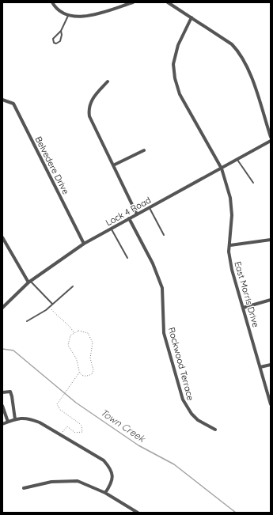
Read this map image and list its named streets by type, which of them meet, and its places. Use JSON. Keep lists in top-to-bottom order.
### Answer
{
  "streets": {
    "street": [
      "Belvedere Drive",
      "Lock 4 Road",
      "East Morris Drive",
      "Rockwood Terrace"
    ]
  },
  "crossings": [
    ["Belvedere Drive", "Lock 4 Road"],
    ["Lock 4 Road", "East Morris Drive"],
    ["Lock 4 Road", "Rockwood Terrace"]
  ],
  "water": ["Town Creek"]
}
